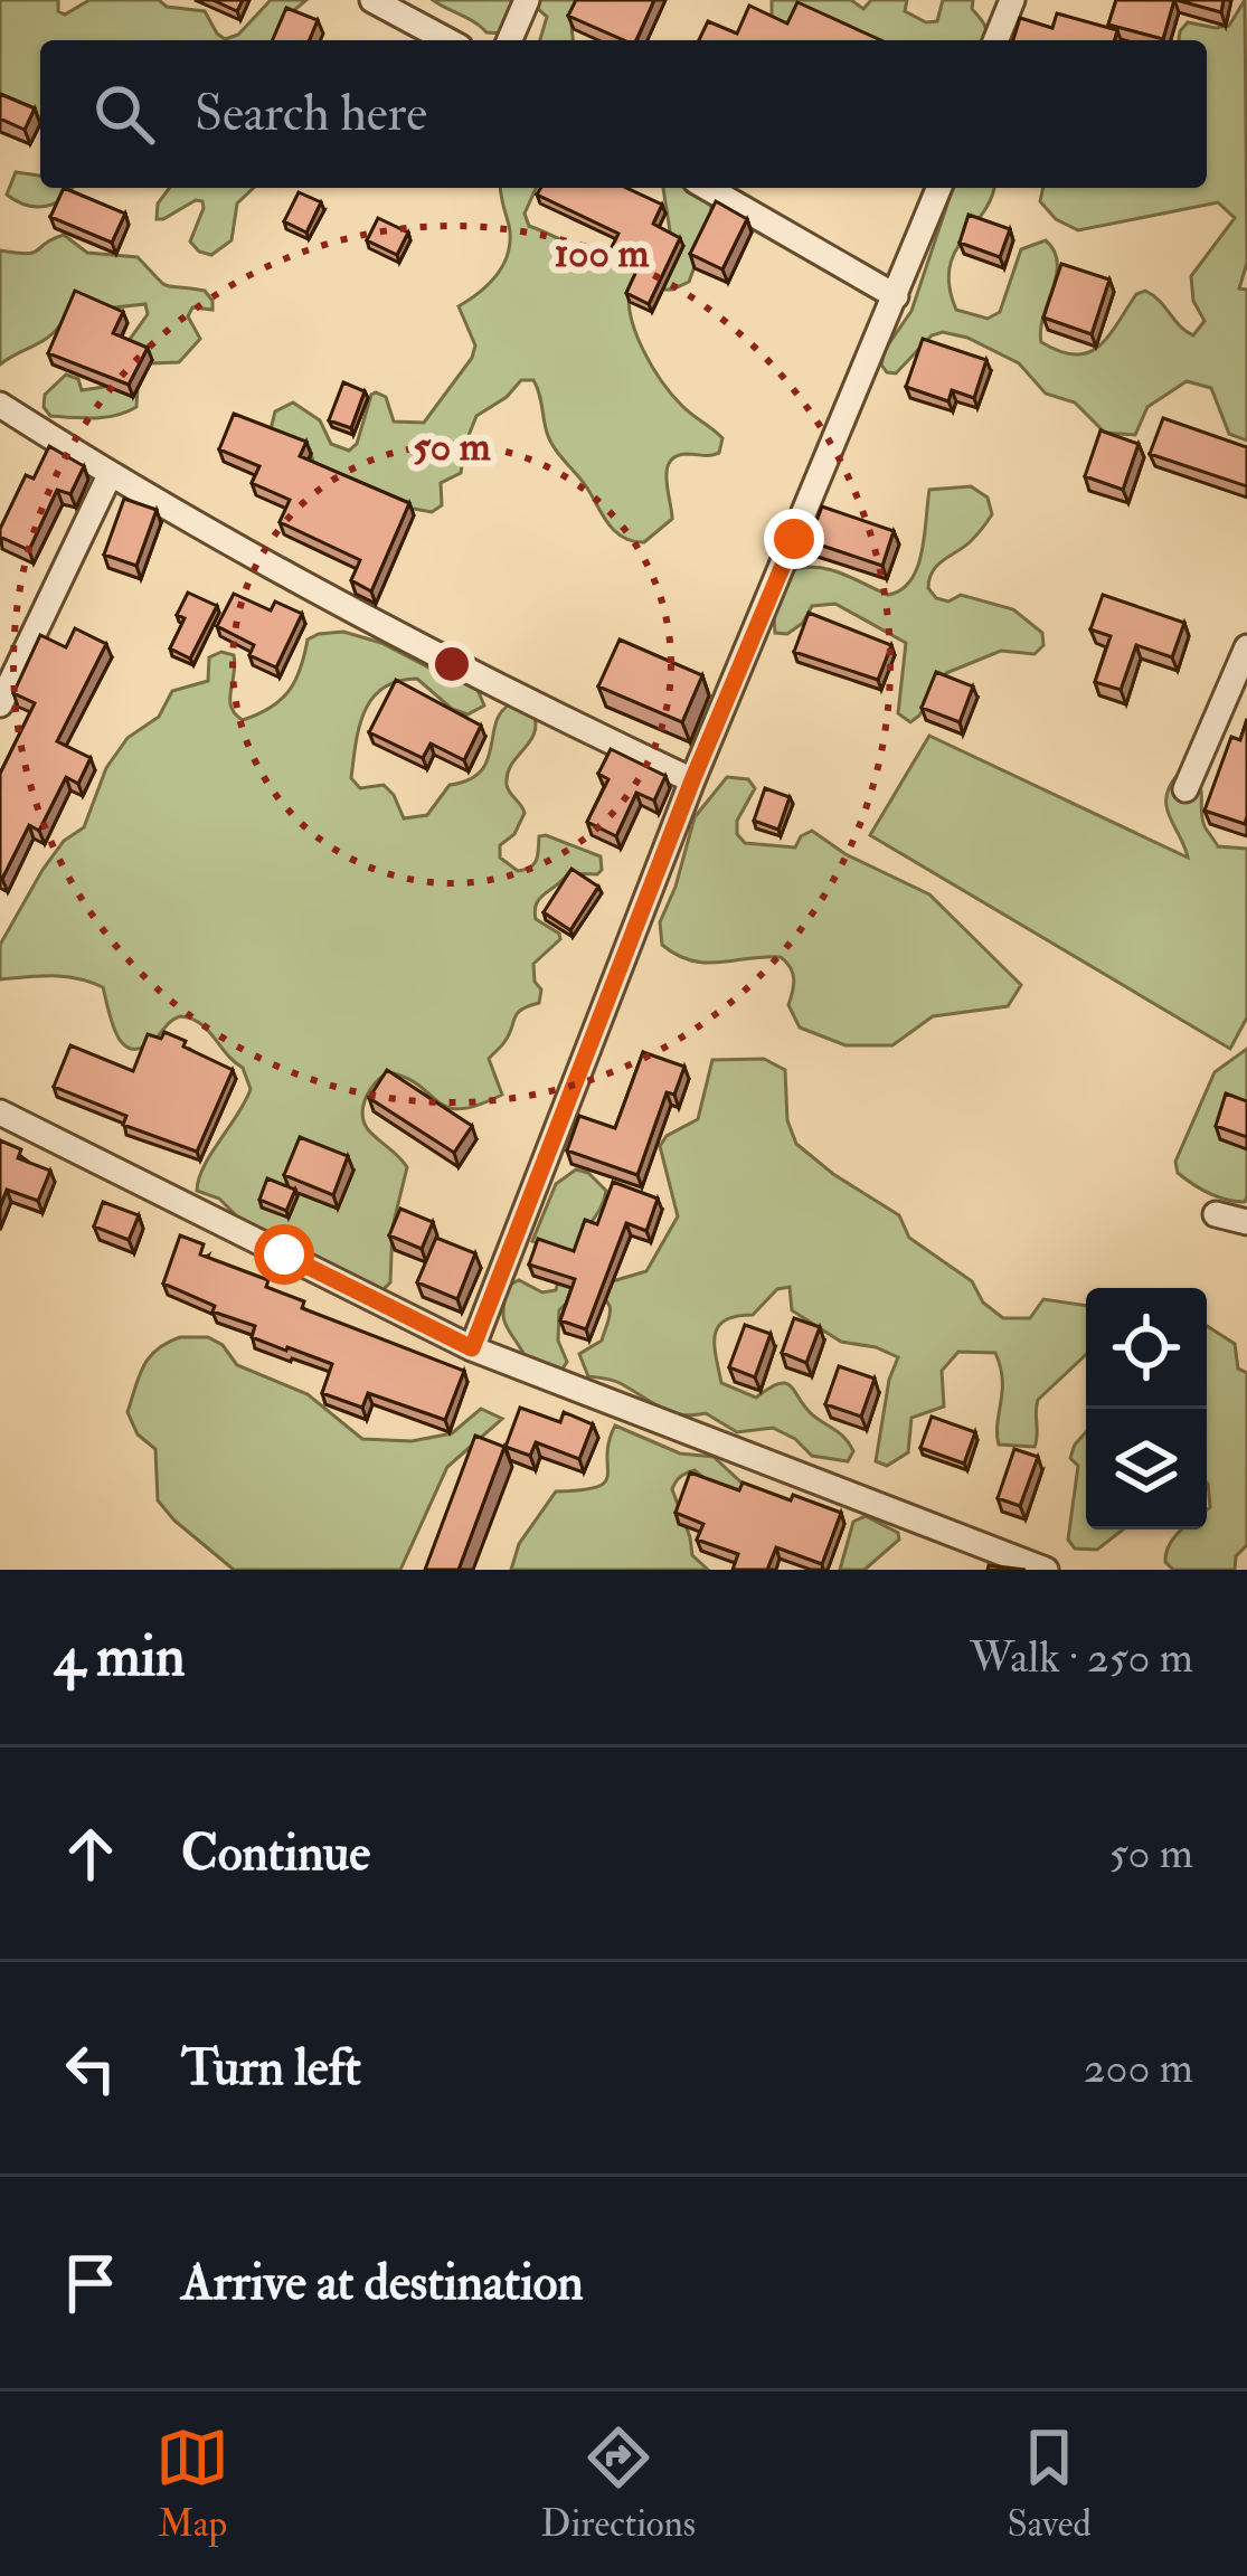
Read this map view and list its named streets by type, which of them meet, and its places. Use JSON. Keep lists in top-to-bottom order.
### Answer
{
  "page": {
    "search": "Search here",
    "heading": ["4 min", "Walk · 250 m"],
    "list": [
      ["Continue", "50 m"],
      ["Turn left", "200 m"],
      "Arrive at destination"
    ],
    "nav": ["Map", "Directions", "Saved"]
  },
  "rings": ["100 m", "50 m"]
}
